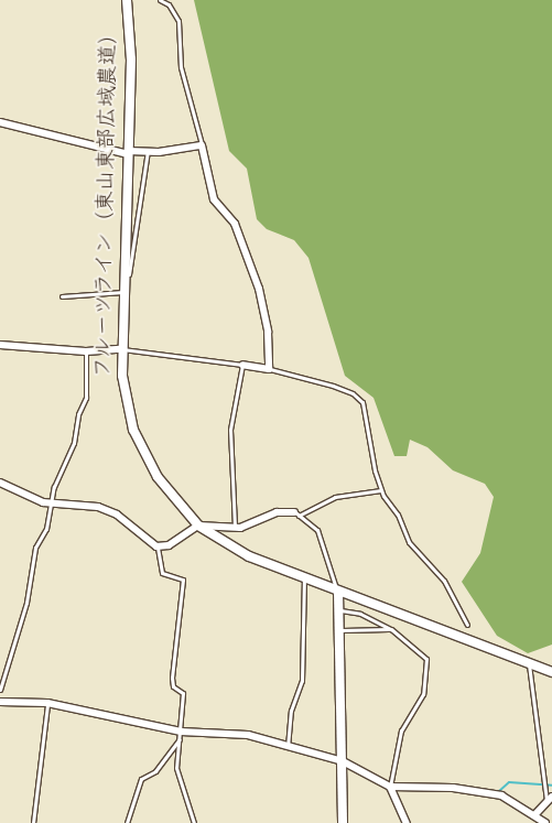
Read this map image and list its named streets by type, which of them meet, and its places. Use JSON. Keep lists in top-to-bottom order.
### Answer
{
  "streets": {
    "street": ["フルーツライン（東山東部広域農道）"]
  }
}
